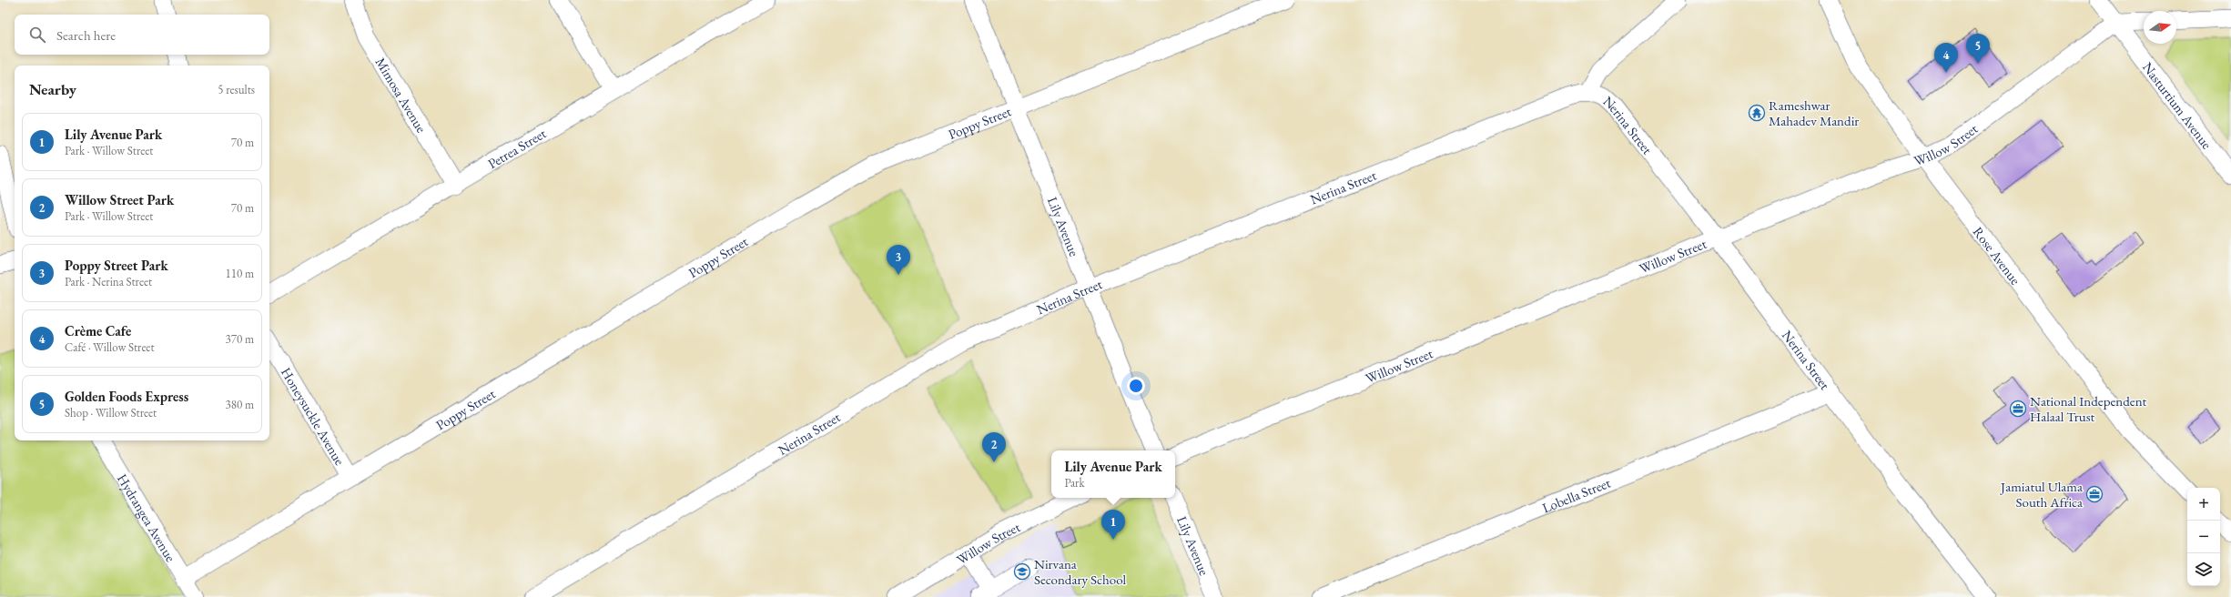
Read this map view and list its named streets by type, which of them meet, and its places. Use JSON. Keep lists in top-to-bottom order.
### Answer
{
  "streets": {
    "street": [
      "Mimosa Avenue",
      "Nasturtium Avenue",
      "Poppy Street",
      "Nerina Street",
      "Willow Street",
      "Petrea Street",
      "Lily Avenue",
      "Rose Avenue",
      "Honeysuckle Avenue",
      "Lobella Street",
      "Hydrangea Avenue"
    ]
  },
  "crossings": [
    ["Mimosa Avenue", "Petrea Street"],
    ["Nasturtium Avenue", "Willow Street"],
    ["Poppy Street", "Lily Avenue"],
    ["Poppy Street", "Honeysuckle Avenue"],
    ["Poppy Street", "Hydrangea Avenue"],
    ["Nerina Street", "Willow Street"],
    ["Nerina Street", "Lily Avenue"],
    ["Nerina Street", "Lobella Street"],
    ["Willow Street", "Rose Avenue"]
  ],
  "places": {
    "temple": ["Rameshwar Mahadev Mandir"],
    "office": ["National Independent Halaal Trust", "Jamiatul Ulama South Africa"],
    "school or university": ["Nirvana Secondary School"]
  },
  "north": "right",
  "page": {
    "search": "Search here",
    "pins": [
      "5",
      "4",
      "3",
      "2",
      "1"
    ],
    "heading": ["Nearby", "5 results"],
    "list": [
      {
        "mark": "1",
        "name": "Lily Avenue Park",
        "note": "Park · Willow Street",
        "value": "70 m"
      },
      {
        "mark": "2",
        "name": "Willow Street Park",
        "note": "Park · Willow Street",
        "value": "70 m"
      },
      {
        "mark": "3",
        "name": "Poppy Street Park",
        "note": "Park · Nerina Street",
        "value": "110 m"
      },
      {
        "mark": "4",
        "name": "Crème Cafe",
        "note": "Café · Willow Street",
        "value": "370 m"
      },
      {
        "mark": "5",
        "name": "Golden Foods Express",
        "note": "Shop · Willow Street",
        "value": "380 m"
      }
    ],
    "popup": ["Lily Avenue Park", "Park"],
    "map_buttons": ["+", "−"]
  }
}
